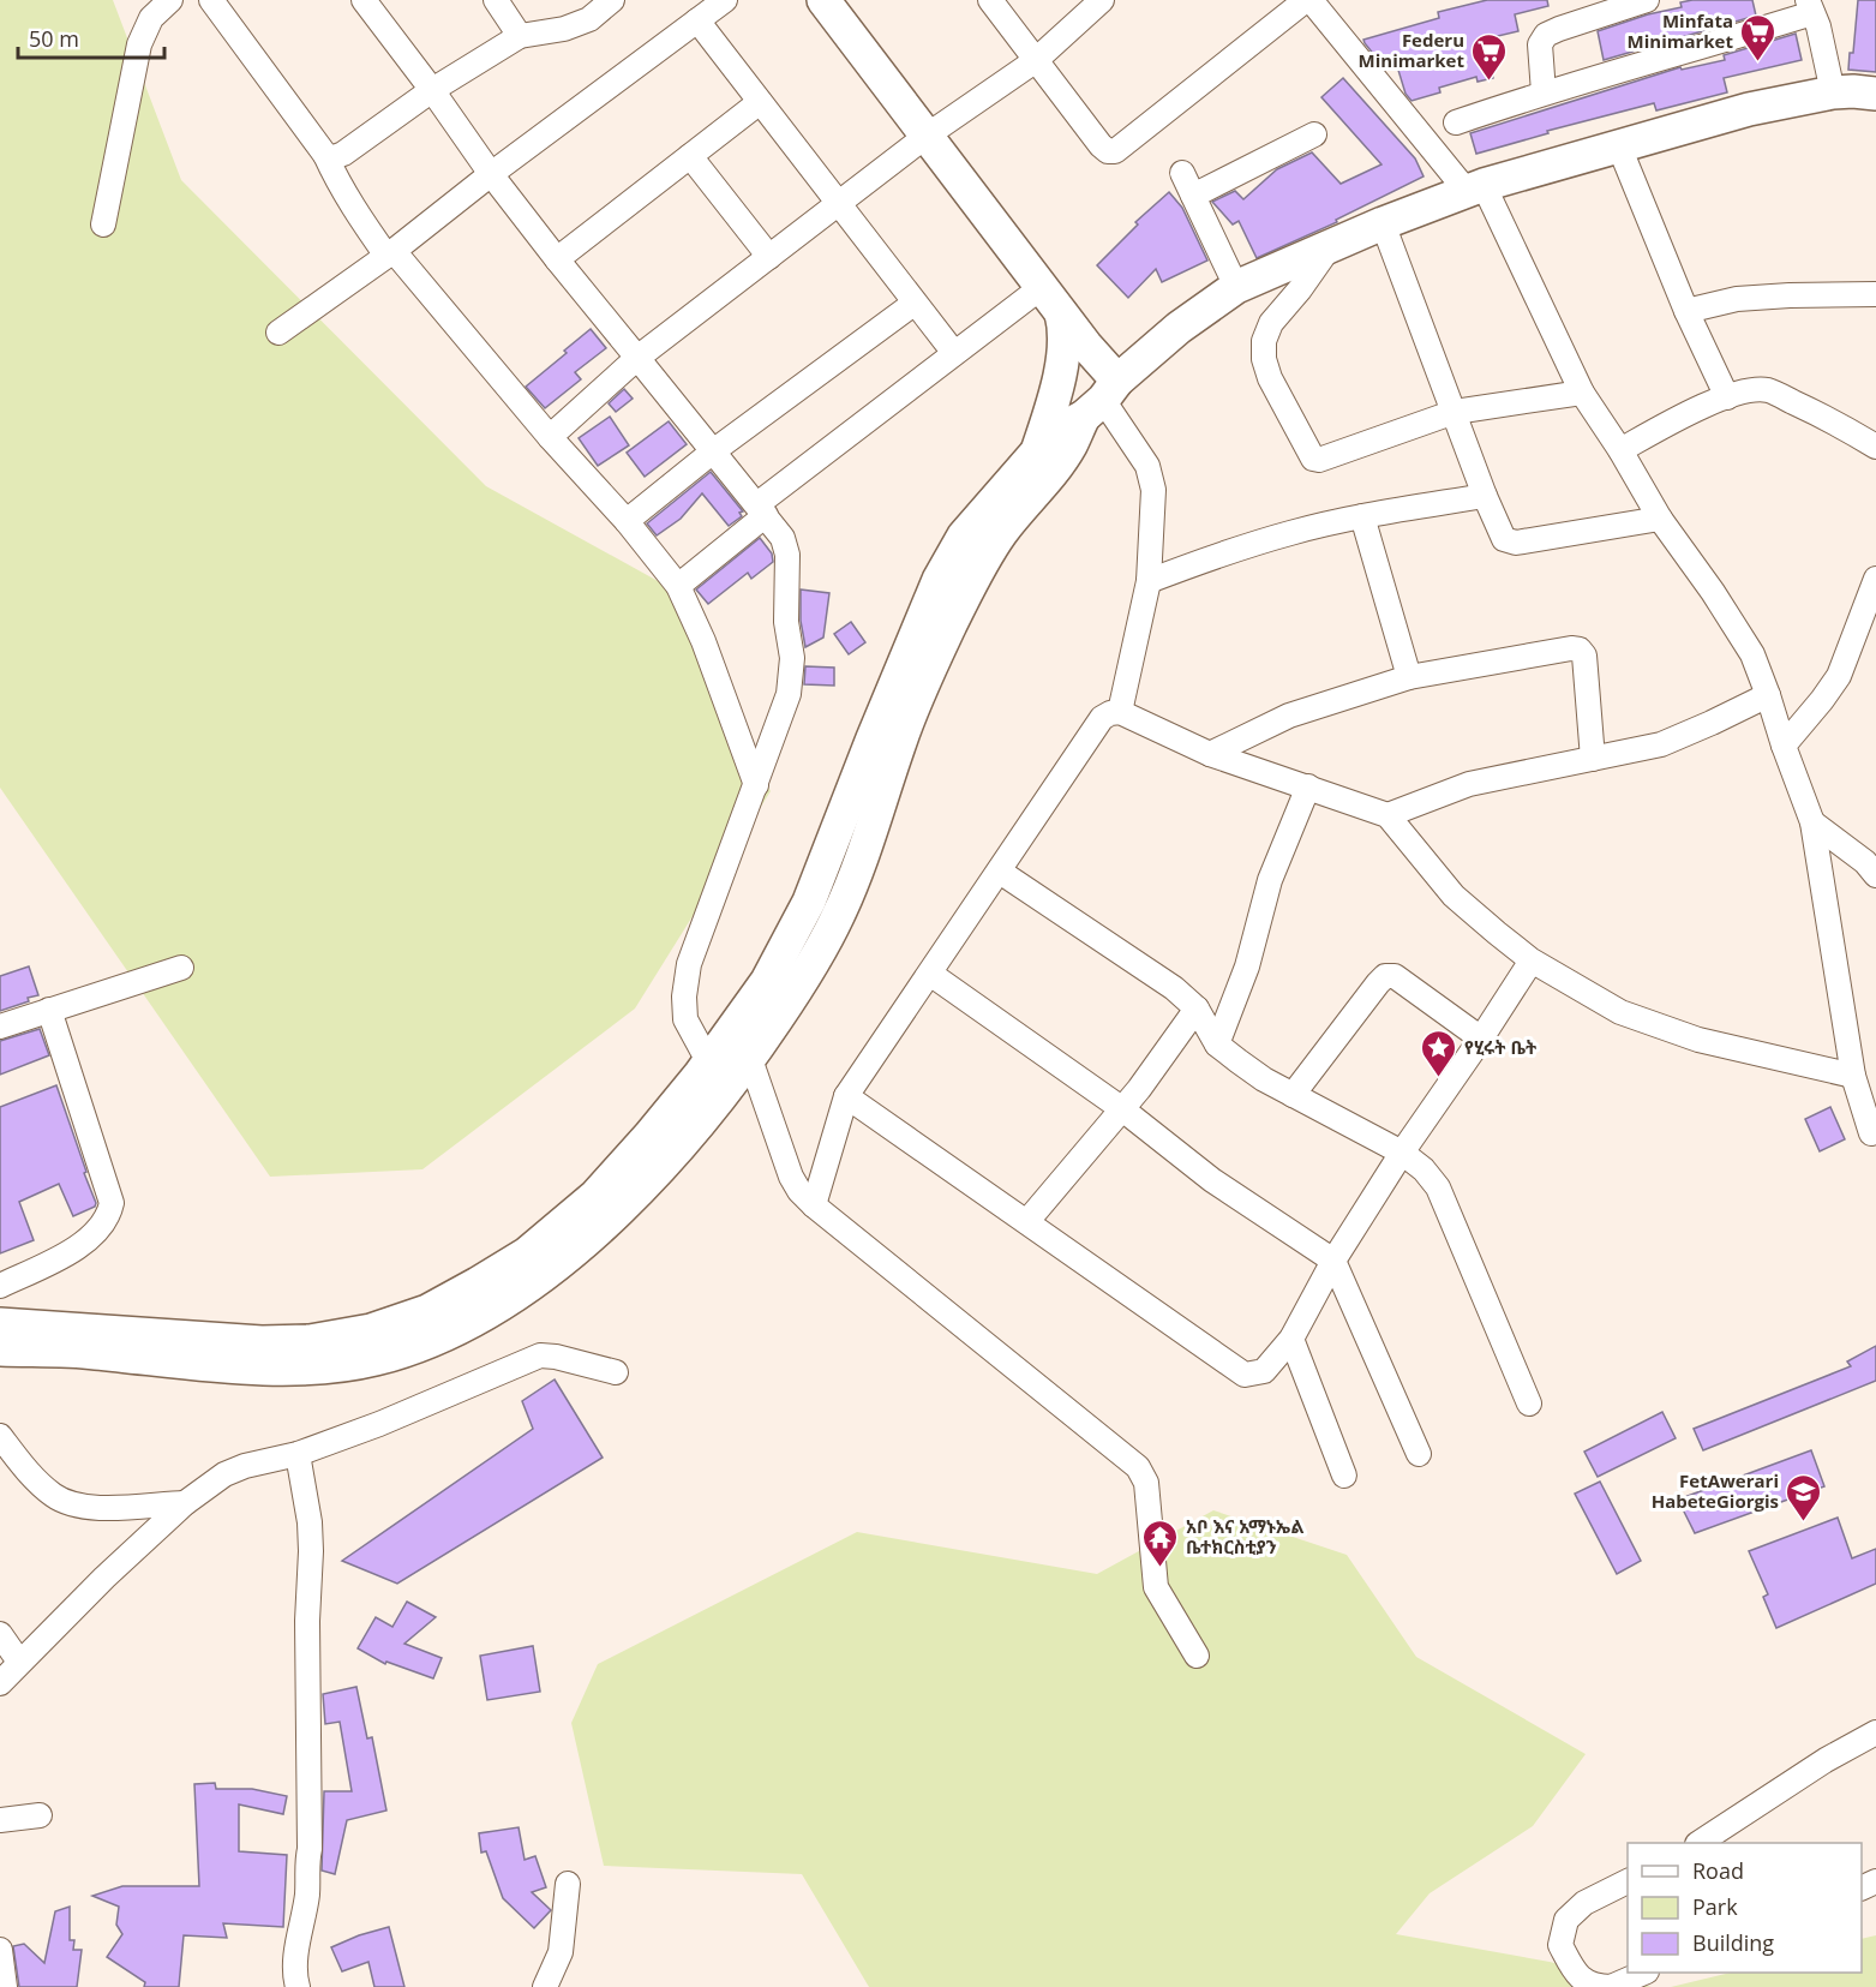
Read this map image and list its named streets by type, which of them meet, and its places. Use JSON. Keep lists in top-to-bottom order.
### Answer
{
  "places": {
    "supermarket": ["Minfata Minimarket", "Federu Minimarket"],
    "place": ["የሂሩት ቤት"],
    "school or university": ["FetAwerari HabeteGiorgis"],
    "temple": ["አቦ እና አማኑኤል ቤተክርስቲያን"]
  },
  "legend": ["Road", "Park", "Building"],
  "scale_bar": "50 m"
}
